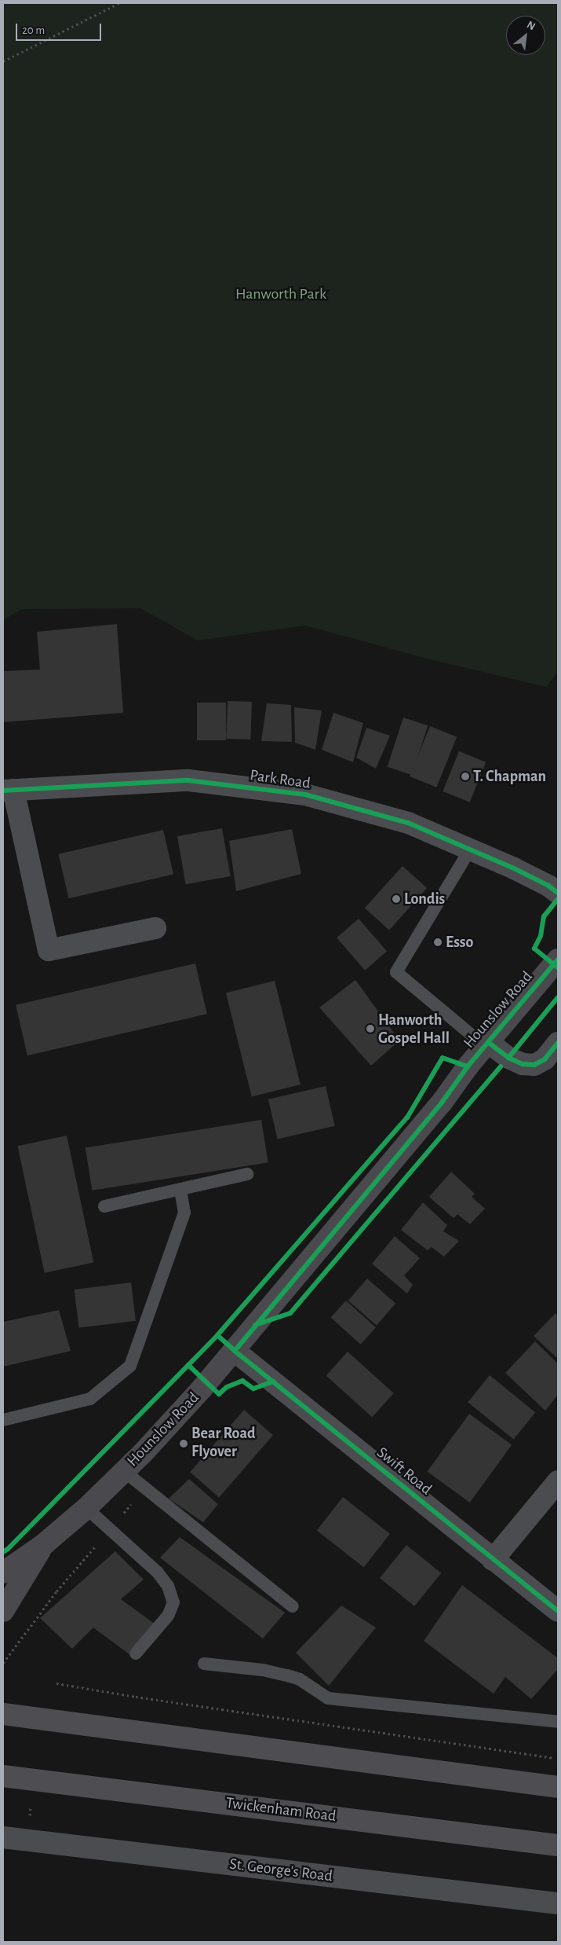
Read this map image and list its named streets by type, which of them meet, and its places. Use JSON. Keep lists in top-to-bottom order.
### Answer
{
  "streets": {
    "highway": ["Twickenham Road"],
    "main road": ["Hounslow Road"],
    "street": ["Park Road", "Swift Road", "St. George's Road"]
  },
  "crossings": [
    ["Hounslow Road", "Swift Road"]
  ],
  "parks": ["Hanworth Park"],
  "places": [
    "T. Chapman",
    "Londis",
    "Esso",
    "Hanworth Gospel Hall",
    "Bear Road Flyover"
  ],
  "scale_bar": "20 m",
  "north": "top right"
}
